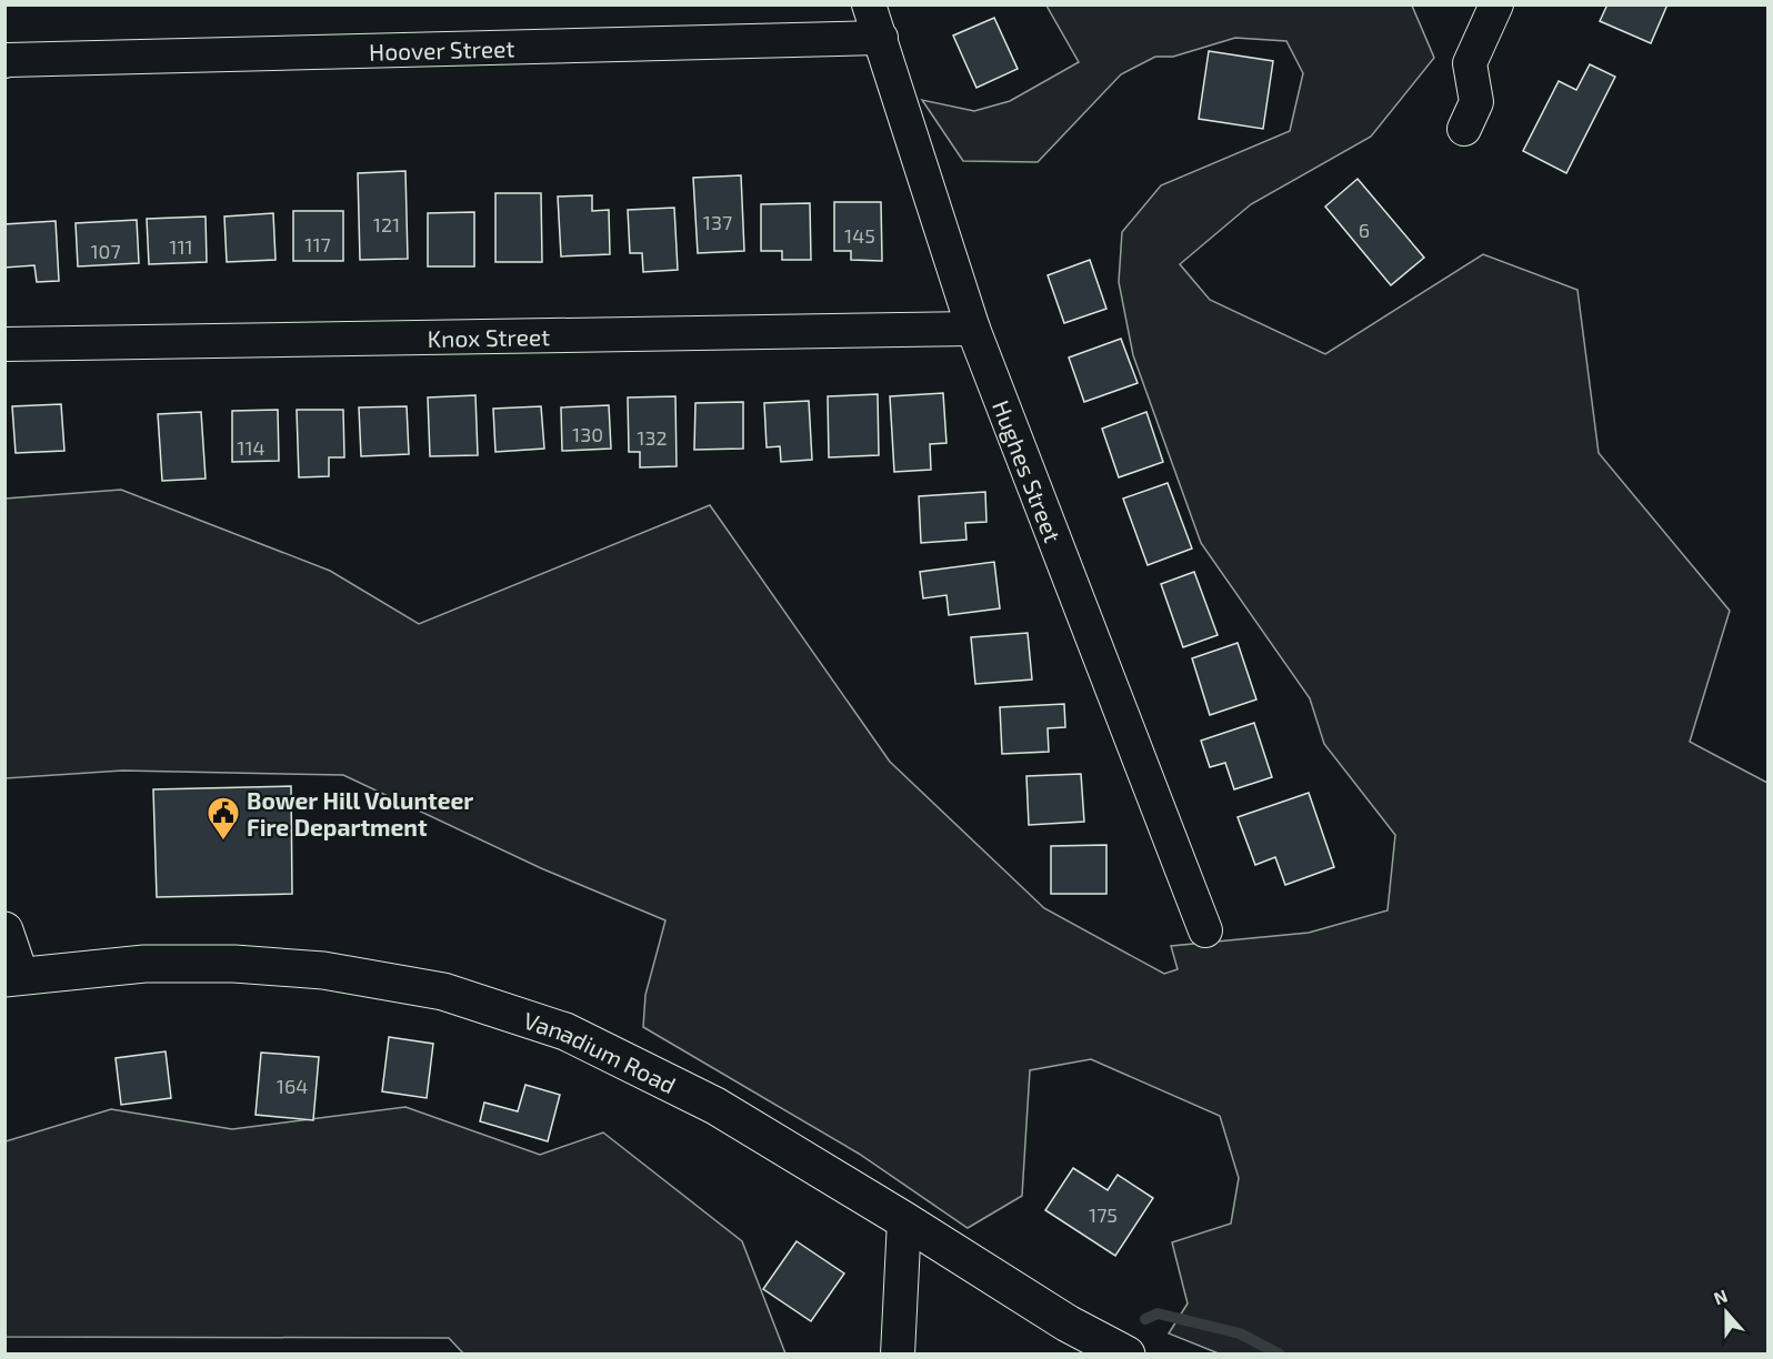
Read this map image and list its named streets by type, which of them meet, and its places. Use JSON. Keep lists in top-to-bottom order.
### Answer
{
  "streets": {
    "street": [
      "Hoover Street",
      "Knox Street",
      "Hughes Street",
      "Vanadium Road"
    ]
  },
  "crossings": [
    ["Hoover Street", "Hughes Street"],
    ["Knox Street", "Hughes Street"]
  ],
  "places": {
    "public building": ["Bower Hill Volunteer Fire Department"]
  },
  "house_numbers": [
    "137",
    "121",
    "6",
    "145",
    "117",
    "111",
    "107",
    "130",
    "132",
    "114",
    "164",
    "175"
  ],
  "north": "top"
}
